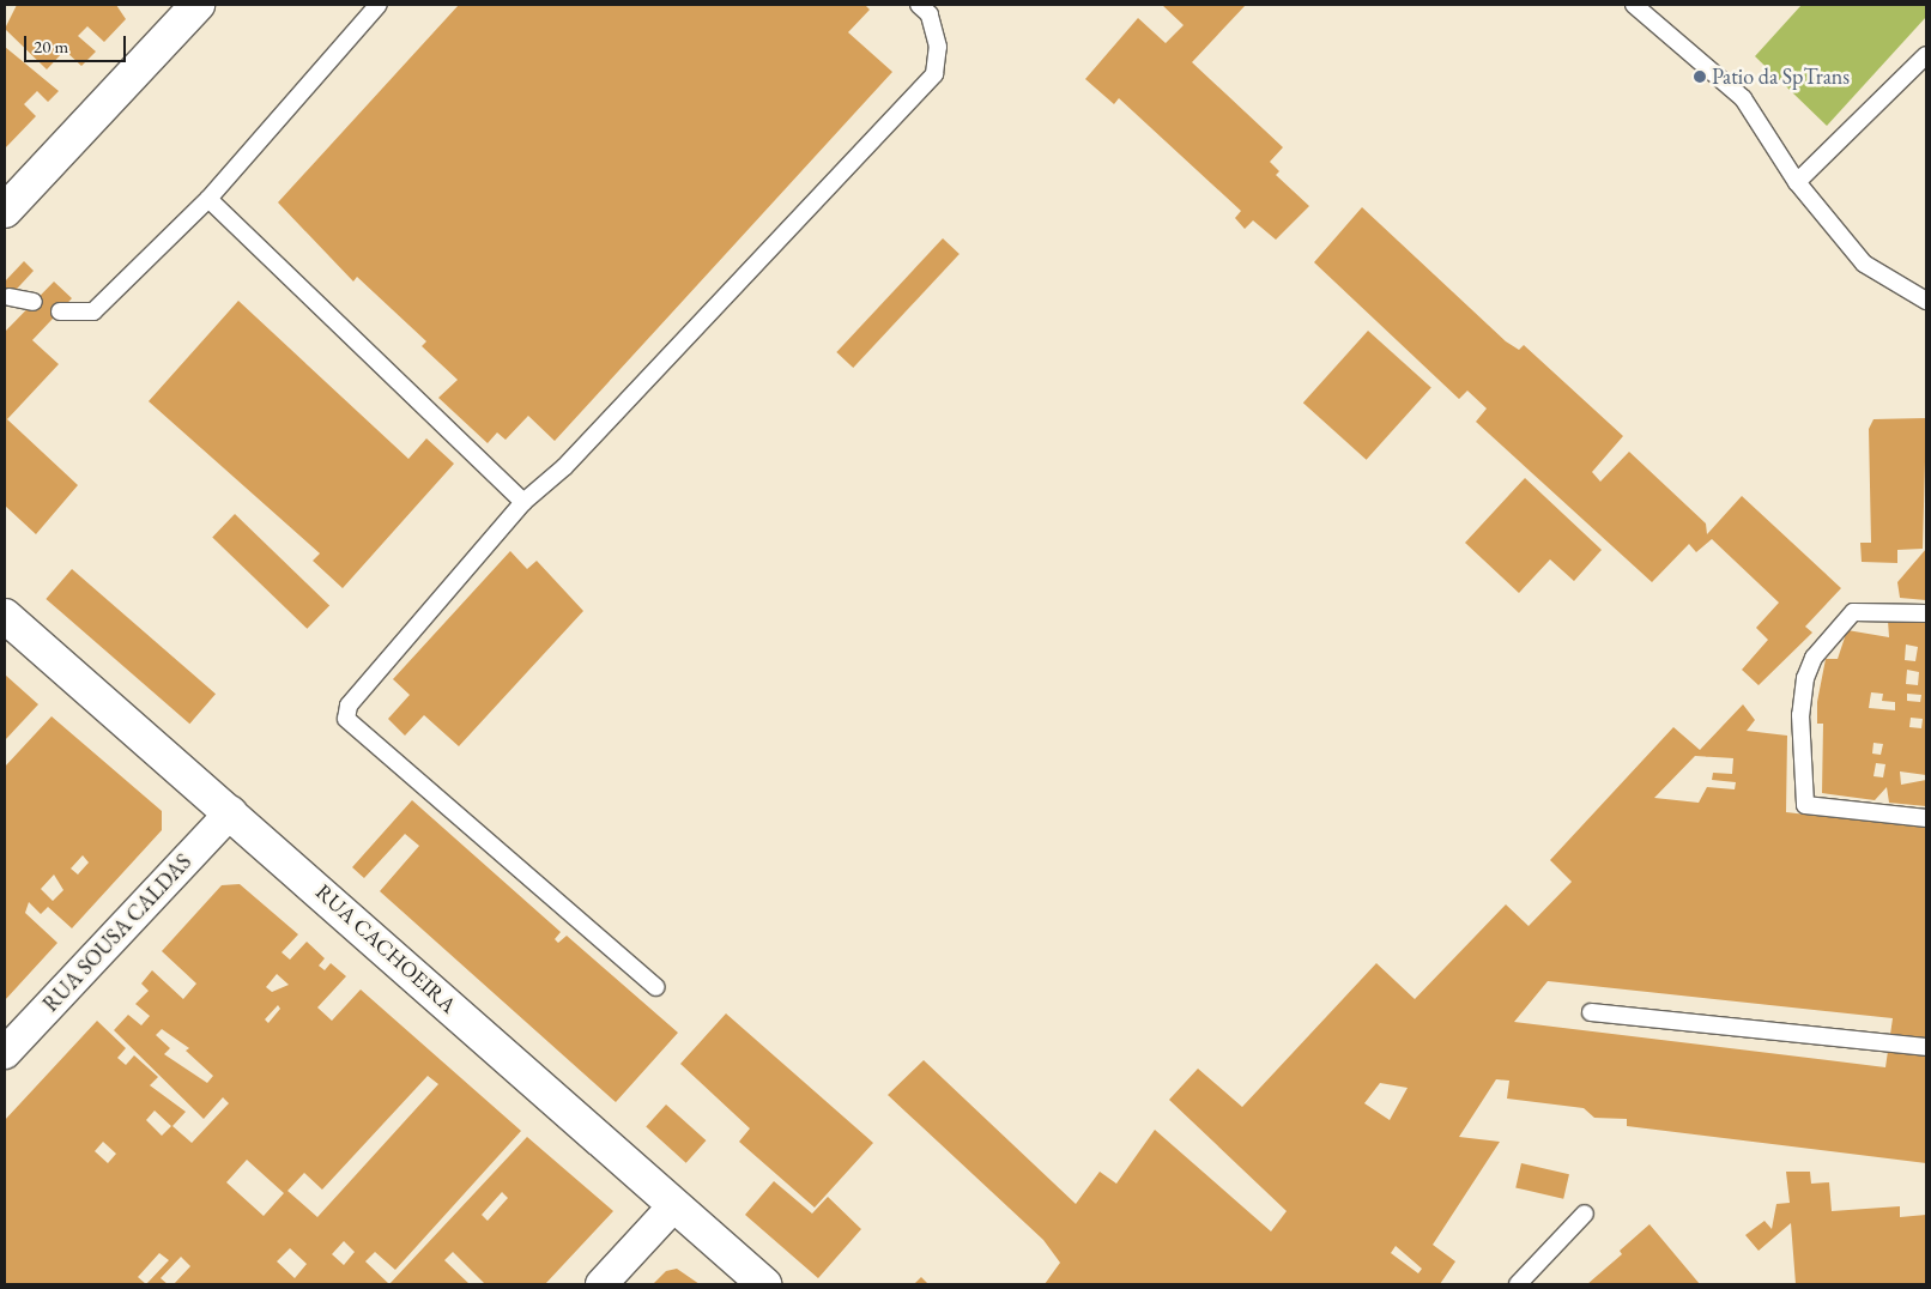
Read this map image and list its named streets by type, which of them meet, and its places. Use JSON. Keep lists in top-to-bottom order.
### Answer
{
  "streets": {
    "street": ["RUA SOUSA CALDAS", "RUA CACHOEIRA"]
  },
  "crossings": [
    ["RUA SOUSA CALDAS", "RUA CACHOEIRA"]
  ],
  "places": ["Patio da SpTrans"],
  "scale_bar": "20 m"
}
